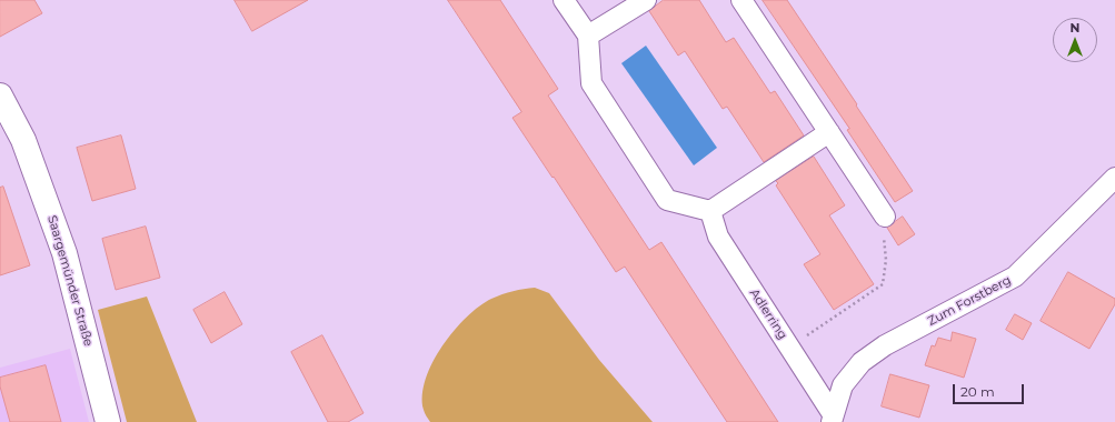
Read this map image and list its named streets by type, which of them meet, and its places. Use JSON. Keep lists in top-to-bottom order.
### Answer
{
  "streets": {
    "street": ["Saargemünder Straße", "Zum Forstberg", "Adlerring"]
  },
  "crossings": [
    ["Zum Forstberg", "Adlerring"]
  ],
  "scale_bar": "20 m",
  "north": "top"
}
